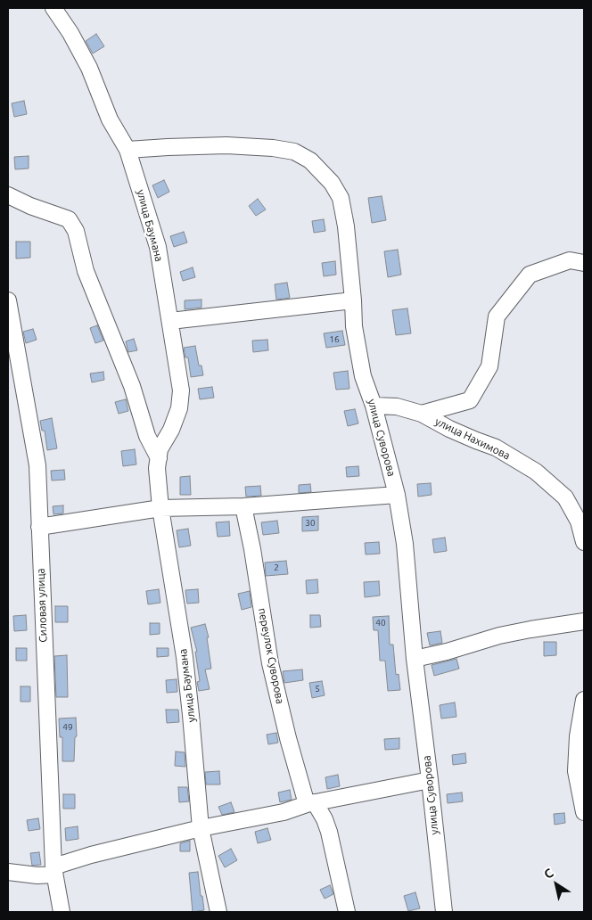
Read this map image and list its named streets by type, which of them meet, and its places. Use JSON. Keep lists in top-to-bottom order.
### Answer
{
  "streets": {
    "street": [
      "улица Баумана",
      "улица Суворова",
      "улица Нахимова",
      "Силовая улица",
      "переулок Суворова"
    ]
  },
  "crossings": [
    ["улица Баумана", "улица Суворова"],
    ["улица Суворова", "улица Нахимова"]
  ],
  "house_numbers": [
    "16",
    "30",
    "2",
    "40",
    "5",
    "49"
  ],
  "north": "top left"
}
